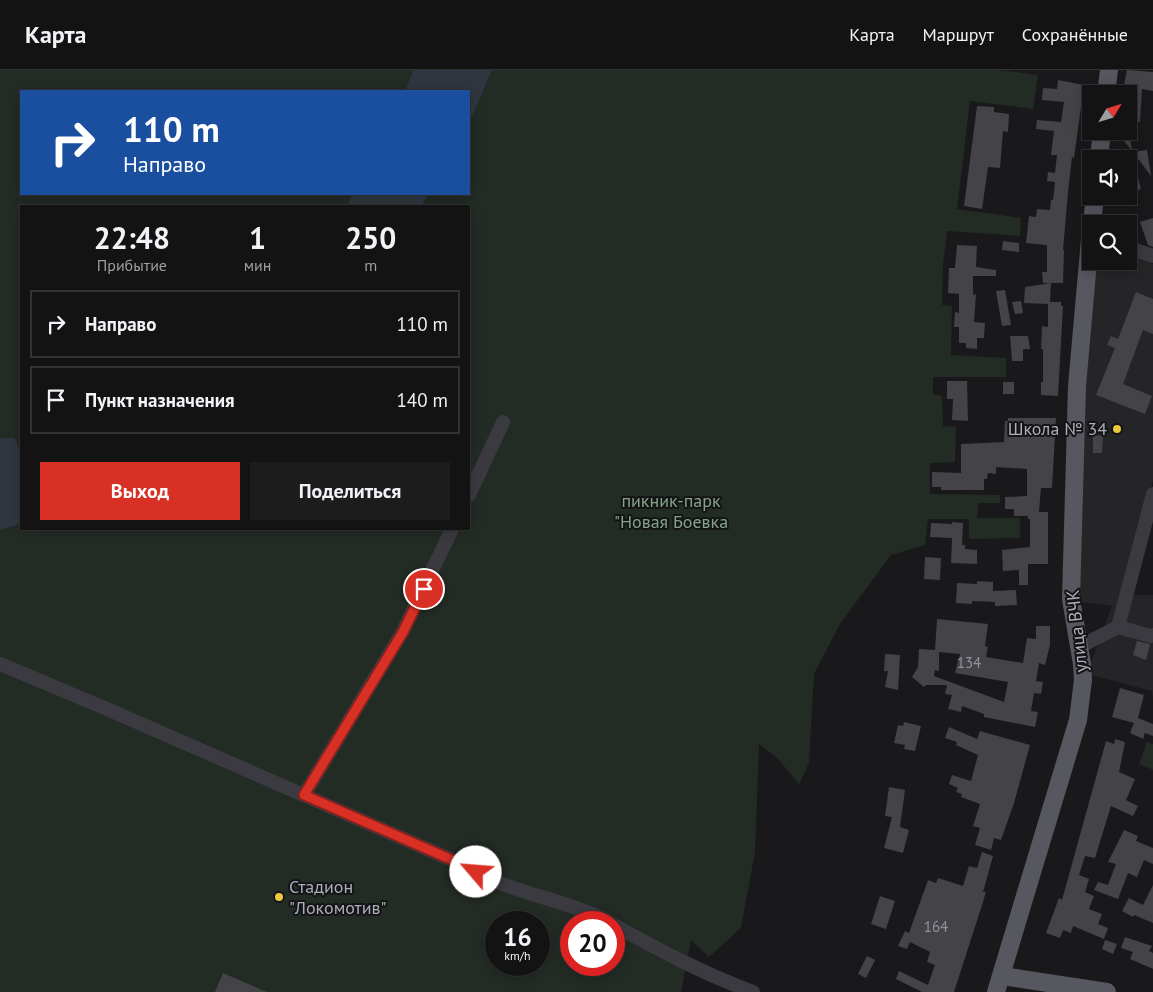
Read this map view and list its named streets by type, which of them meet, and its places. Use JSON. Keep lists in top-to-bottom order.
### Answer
{
  "streets": {
    "main road": ["улица ВЧК"]
  },
  "parks": ["пикник-парк \"Новая Боевка"],
  "places": ["Школа № 34", "Стадион \"Локомотив\""],
  "house_numbers": ["134", "164"],
  "north": "top right",
  "page": {
    "header": "Карта",
    "nav": ["Карта", "Маршрут", "Сохранённые"],
    "turn": ["110 m", "Направо"],
    "eta": [
      "22:48",
      "Прибытие",
      "1",
      "мин",
      "250",
      "m"
    ],
    "list": [
      {
        "name": "Направо",
        "value": "110 m"
      },
      {
        "name": "Пункт назначения",
        "value": "140 m"
      }
    ],
    "buttons": ["Выход", "Поделиться"],
    "speed": "16 km/h",
    "limit": "20"
  }
}
